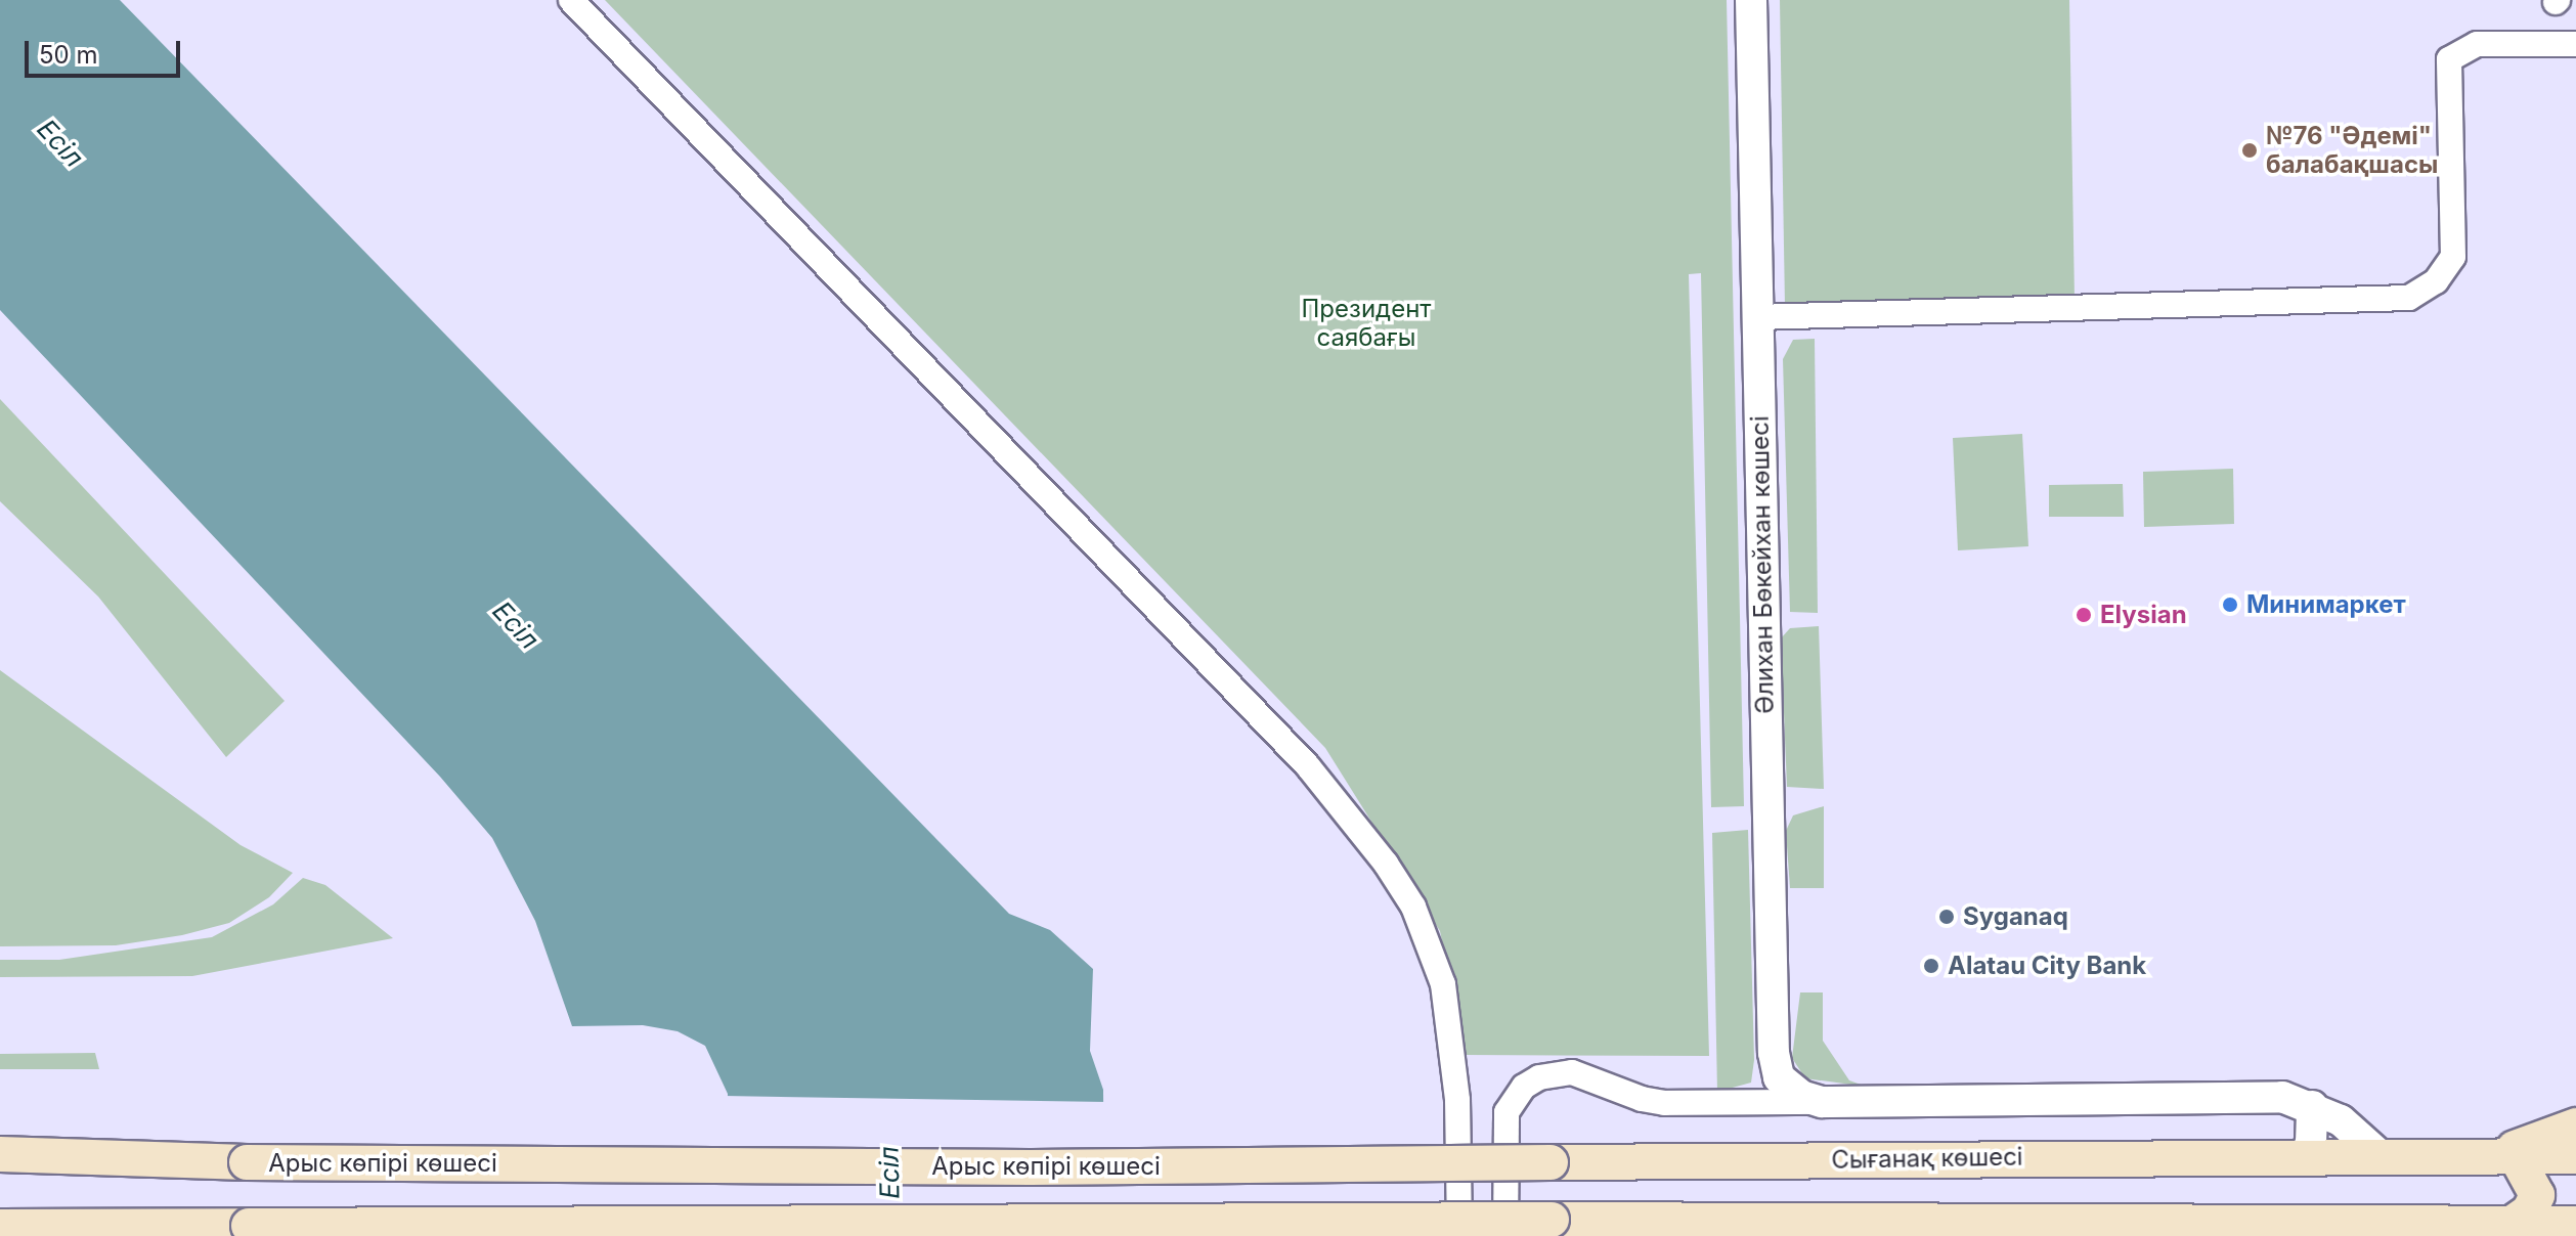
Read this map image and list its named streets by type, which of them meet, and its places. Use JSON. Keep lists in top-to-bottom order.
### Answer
{
  "streets": {
    "main road": ["Сығанақ көшесі", "Арыс көпірі көшесі"],
    "street": ["Әлихан Бөкейхан көшесі"]
  },
  "crossings": [
    ["Сығанақ көшесі", "Арыс көпірі көшесі"]
  ],
  "water": ["Есіл"],
  "parks": ["Президент саябағы"],
  "places": [
    "№76 \"Әдемі\" балабақшасы",
    "Минимаркет",
    "Elysian",
    "Syganaq",
    "Alatau City Bank"
  ],
  "scale_bar": "50 m"
}
